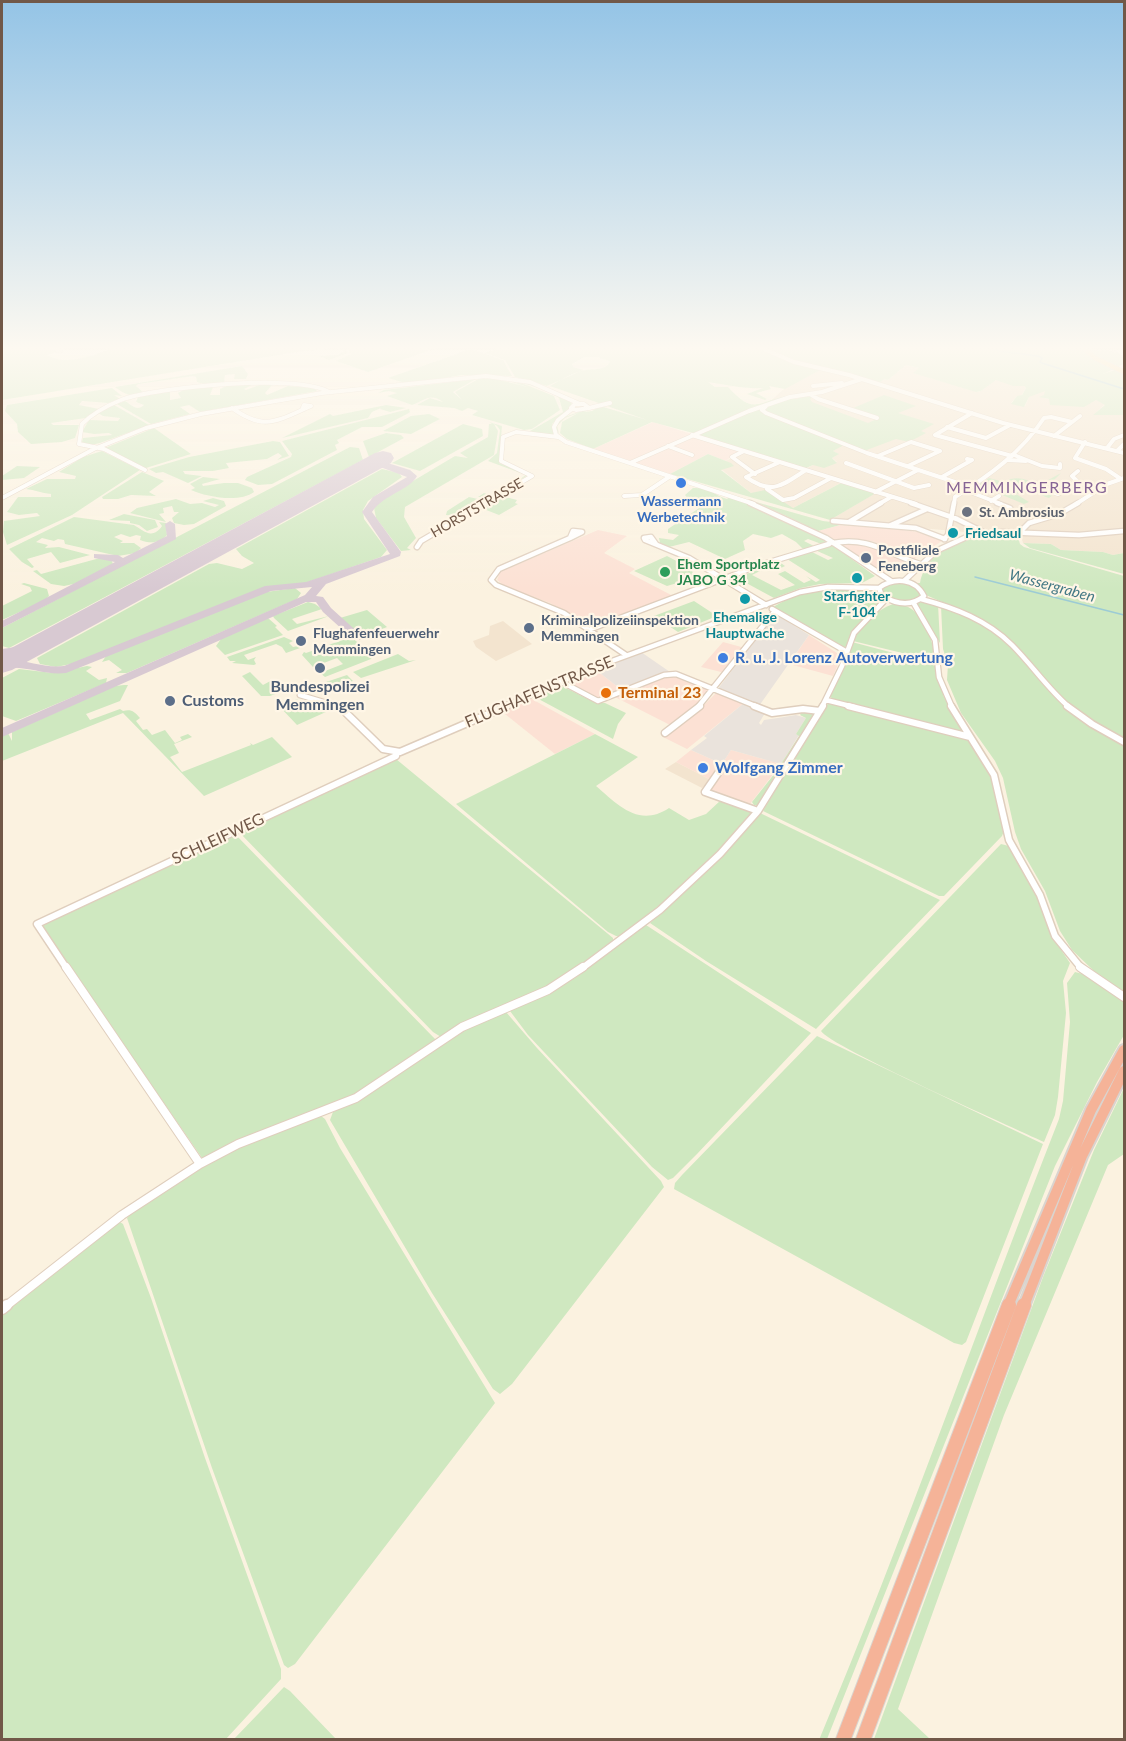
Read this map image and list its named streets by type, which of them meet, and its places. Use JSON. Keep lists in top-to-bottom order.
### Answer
{
  "streets": {
    "street": ["HORSTSTRASSE", "FLUGHAFENSTRASSE", "SCHLEIFWEG"]
  },
  "crossings": [
    ["FLUGHAFENSTRASSE", "SCHLEIFWEG"]
  ],
  "districts": ["MEMMINGERBERG"],
  "water": ["Wassergraben"],
  "places": [
    "Wassermann Werbetechnik",
    "St. Ambrosius",
    "Friedsaul",
    "Postfiliale Feneberg",
    "Ehem Sportplatz JABO G 34",
    "Starfighter F-104",
    "Ehemalige Hauptwache",
    "Kriminalpolizeiinspektion Memmingen",
    "Flughafenfeuerwehr Memmingen",
    "R. u. J. Lorenz Autoverwertung",
    "Bundespolizei Memmingen",
    "Terminal 23",
    "Customs",
    "Wolfgang Zimmer"
  ]
}
